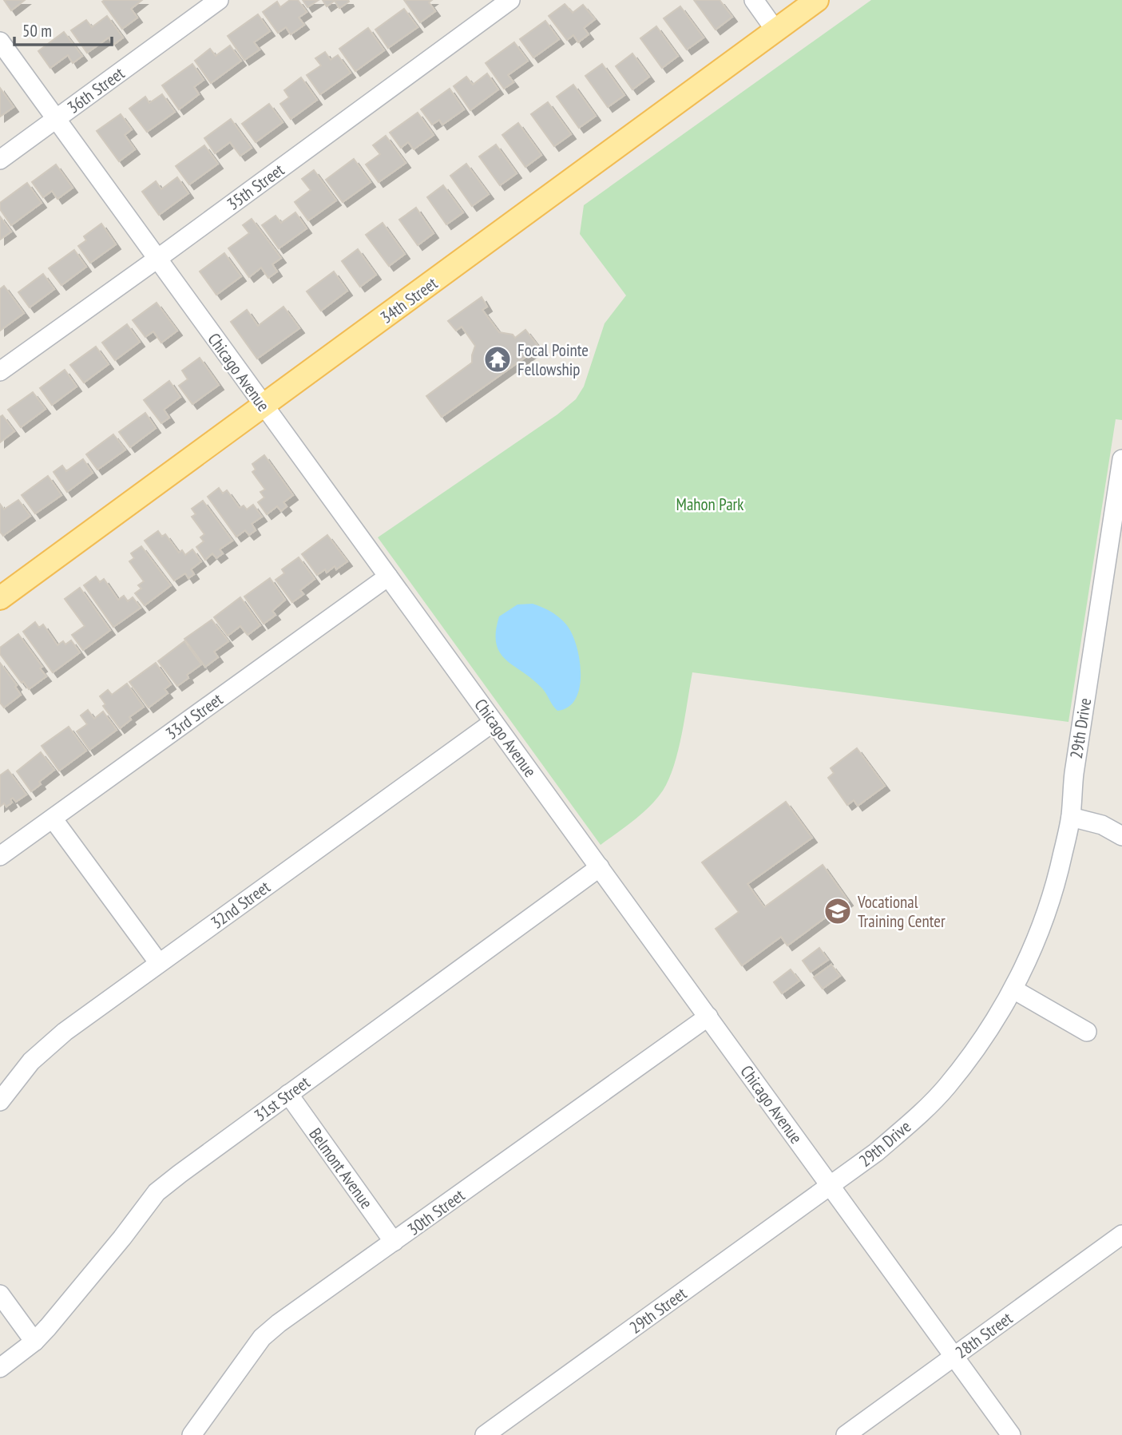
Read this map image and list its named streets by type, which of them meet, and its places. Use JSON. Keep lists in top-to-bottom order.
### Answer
{
  "streets": {
    "main road": ["34th Street"],
    "street": [
      "36th Street",
      "35th Street",
      "Chicago Avenue",
      "33rd Street",
      "29th Drive",
      "32nd Street",
      "31st Street",
      "Belmont Avenue",
      "30th Street",
      "29th Street",
      "28th Street"
    ]
  },
  "crossings": [
    ["36th Street", "Chicago Avenue"],
    ["35th Street", "Chicago Avenue"],
    ["34th Street", "Chicago Avenue"],
    ["Chicago Avenue", "33rd Street"],
    ["Chicago Avenue", "29th Drive"],
    ["Chicago Avenue", "32nd Street"],
    ["Chicago Avenue", "31st Street"],
    ["Chicago Avenue", "30th Street"],
    ["Chicago Avenue", "29th Street"],
    ["Chicago Avenue", "28th Street"],
    ["29th Drive", "29th Street"],
    ["31st Street", "Belmont Avenue"],
    ["Belmont Avenue", "30th Street"]
  ],
  "parks": ["Mahon Park"],
  "places": {
    "temple": ["Focal Pointe Fellowship"],
    "school or university": ["Vocational Training Center"]
  },
  "scale_bar": "50 m"
}
